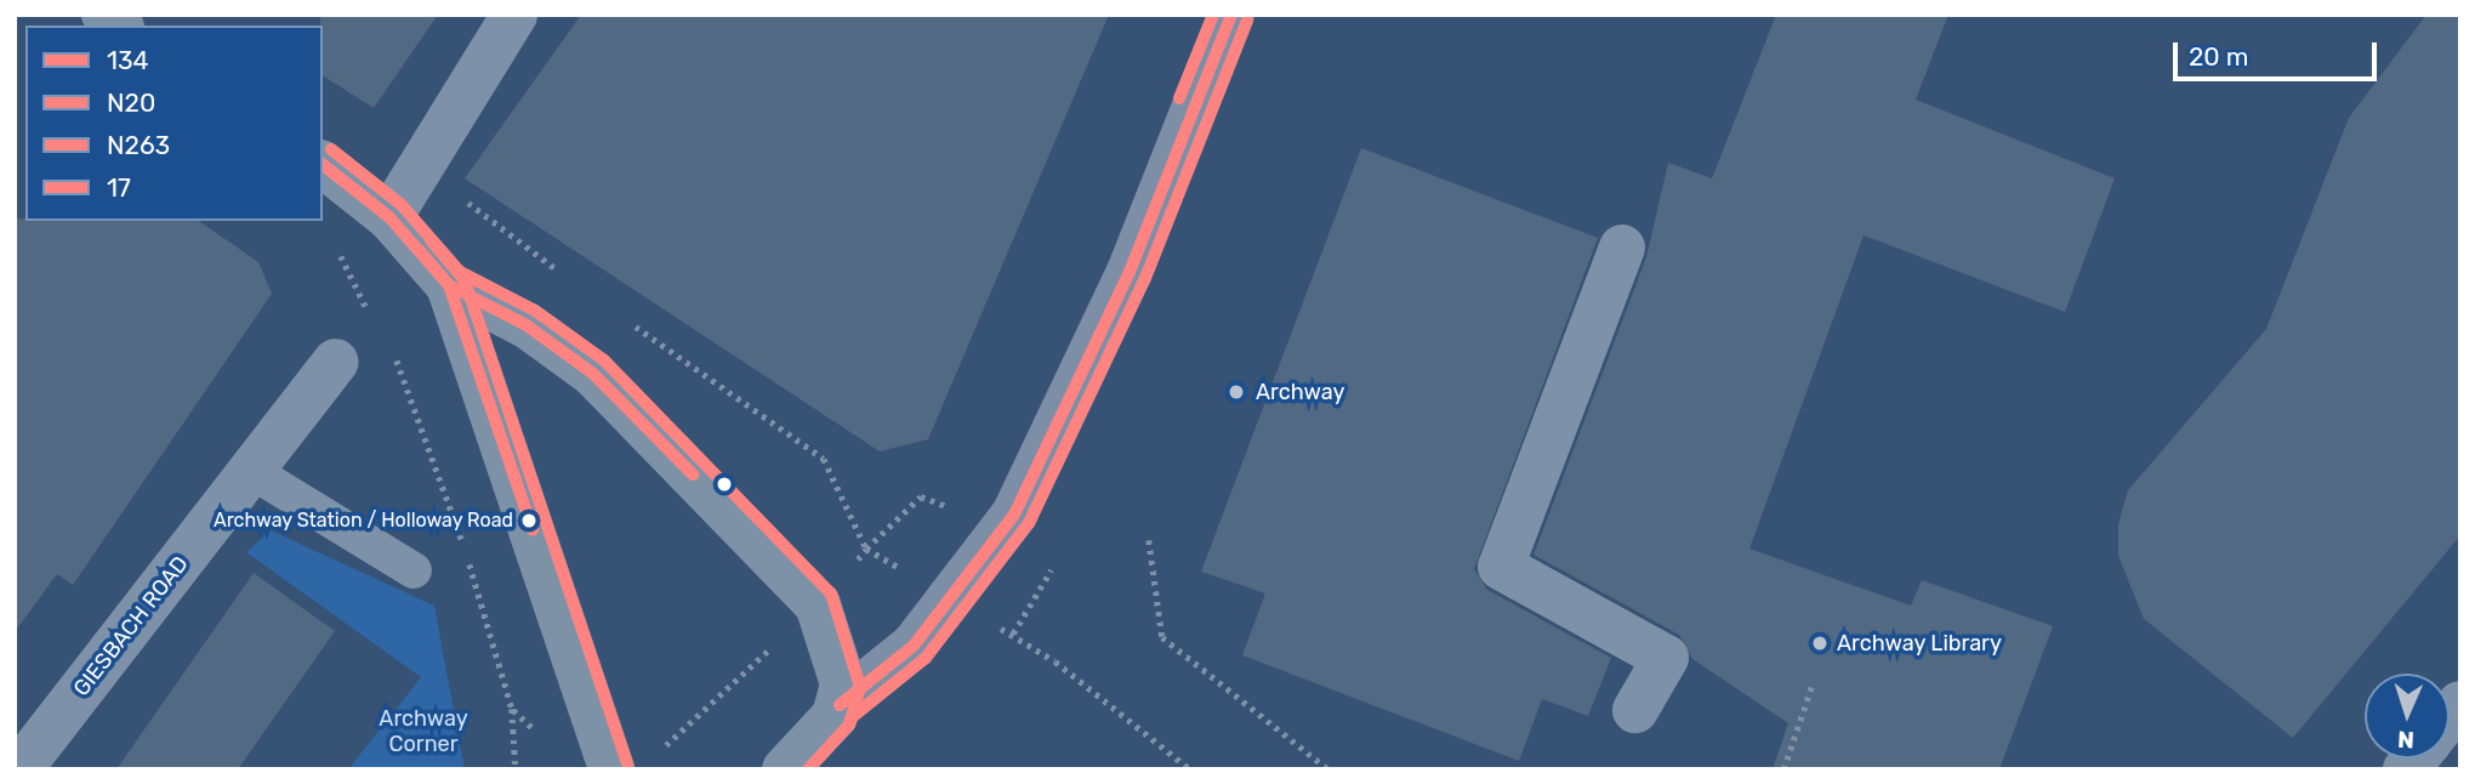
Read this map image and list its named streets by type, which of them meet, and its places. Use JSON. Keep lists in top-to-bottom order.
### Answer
{
  "streets": {
    "street": ["GIESBACH ROAD"]
  },
  "parks": ["Archway Corner"],
  "places": ["Archway", "Archway Station / Holloway Road", "Archway Library"],
  "lines": [
    "transit line 134",
    "transit line N20",
    "transit line N263",
    "transit line 17"
  ],
  "legend": [
    "134",
    "N20",
    "N263",
    "17"
  ],
  "scale_bar": "20 m",
  "north": "bottom"
}
